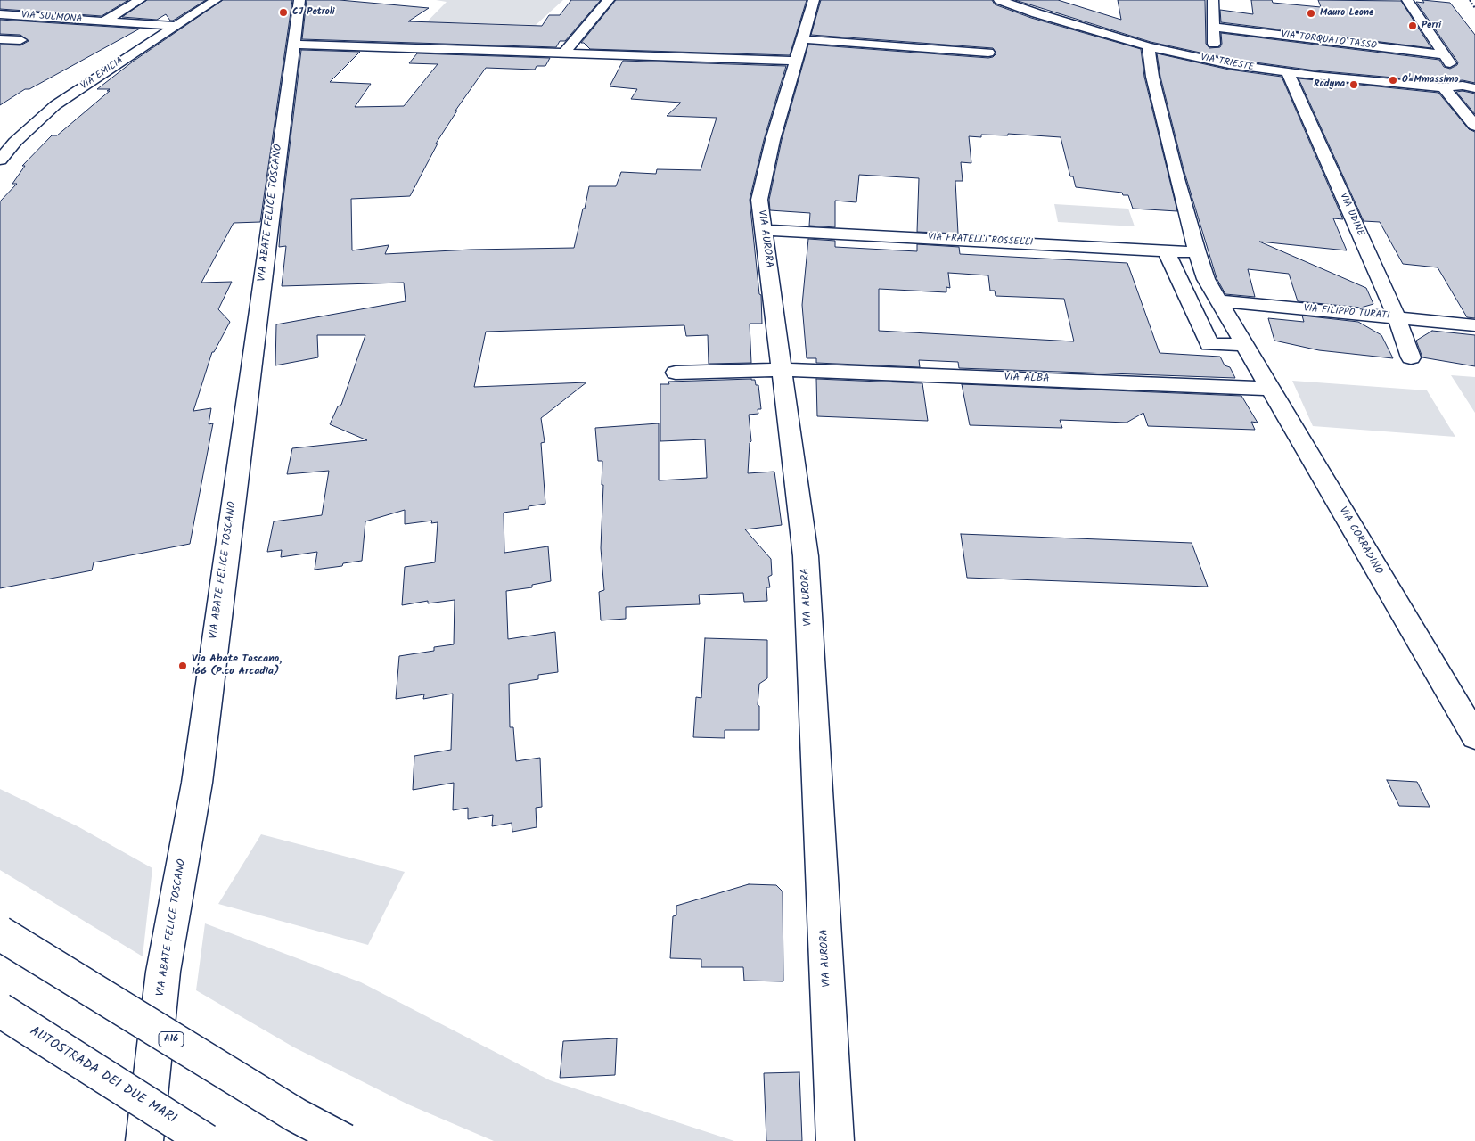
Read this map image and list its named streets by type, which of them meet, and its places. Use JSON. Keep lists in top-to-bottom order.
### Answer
{
  "streets": {
    "main road": [
      "VIA SULMONA",
      "VIA TORQUATO TASSO",
      "VIA TRIESTE",
      "VIA EMILIA",
      "VIA ABATE FELICE TOSCANO",
      "VIA UDINE",
      "VIA AURORA",
      "VIA FRATELLI ROSSELLI",
      "VIA FILIPPO TURATI",
      "VIA ALBA",
      "VIA CORRADINO",
      "A16",
      "AUTOSTRADA DEI DUE MARI"
    ]
  },
  "crossings": [
    ["VIA SULMONA", "VIA EMILIA"],
    ["VIA TRIESTE", "VIA UDINE"],
    ["VIA TRIESTE", "VIA CORRADINO"],
    ["VIA UDINE", "VIA FILIPPO TURATI"],
    ["VIA AURORA", "VIA FRATELLI ROSSELLI"],
    ["VIA AURORA", "VIA ALBA"],
    ["VIA FRATELLI ROSSELLI", "VIA CORRADINO"],
    ["VIA FILIPPO TURATI", "VIA CORRADINO"],
    ["VIA ALBA", "VIA CORRADINO"]
  ],
  "places": [
    "CJ Petroli",
    "Mauro Leone",
    "Perri",
    "O' Mmassimo",
    "Rodyna",
    "Via Abate Toscano, 166 (P.co Arcadia)"
  ]
}
